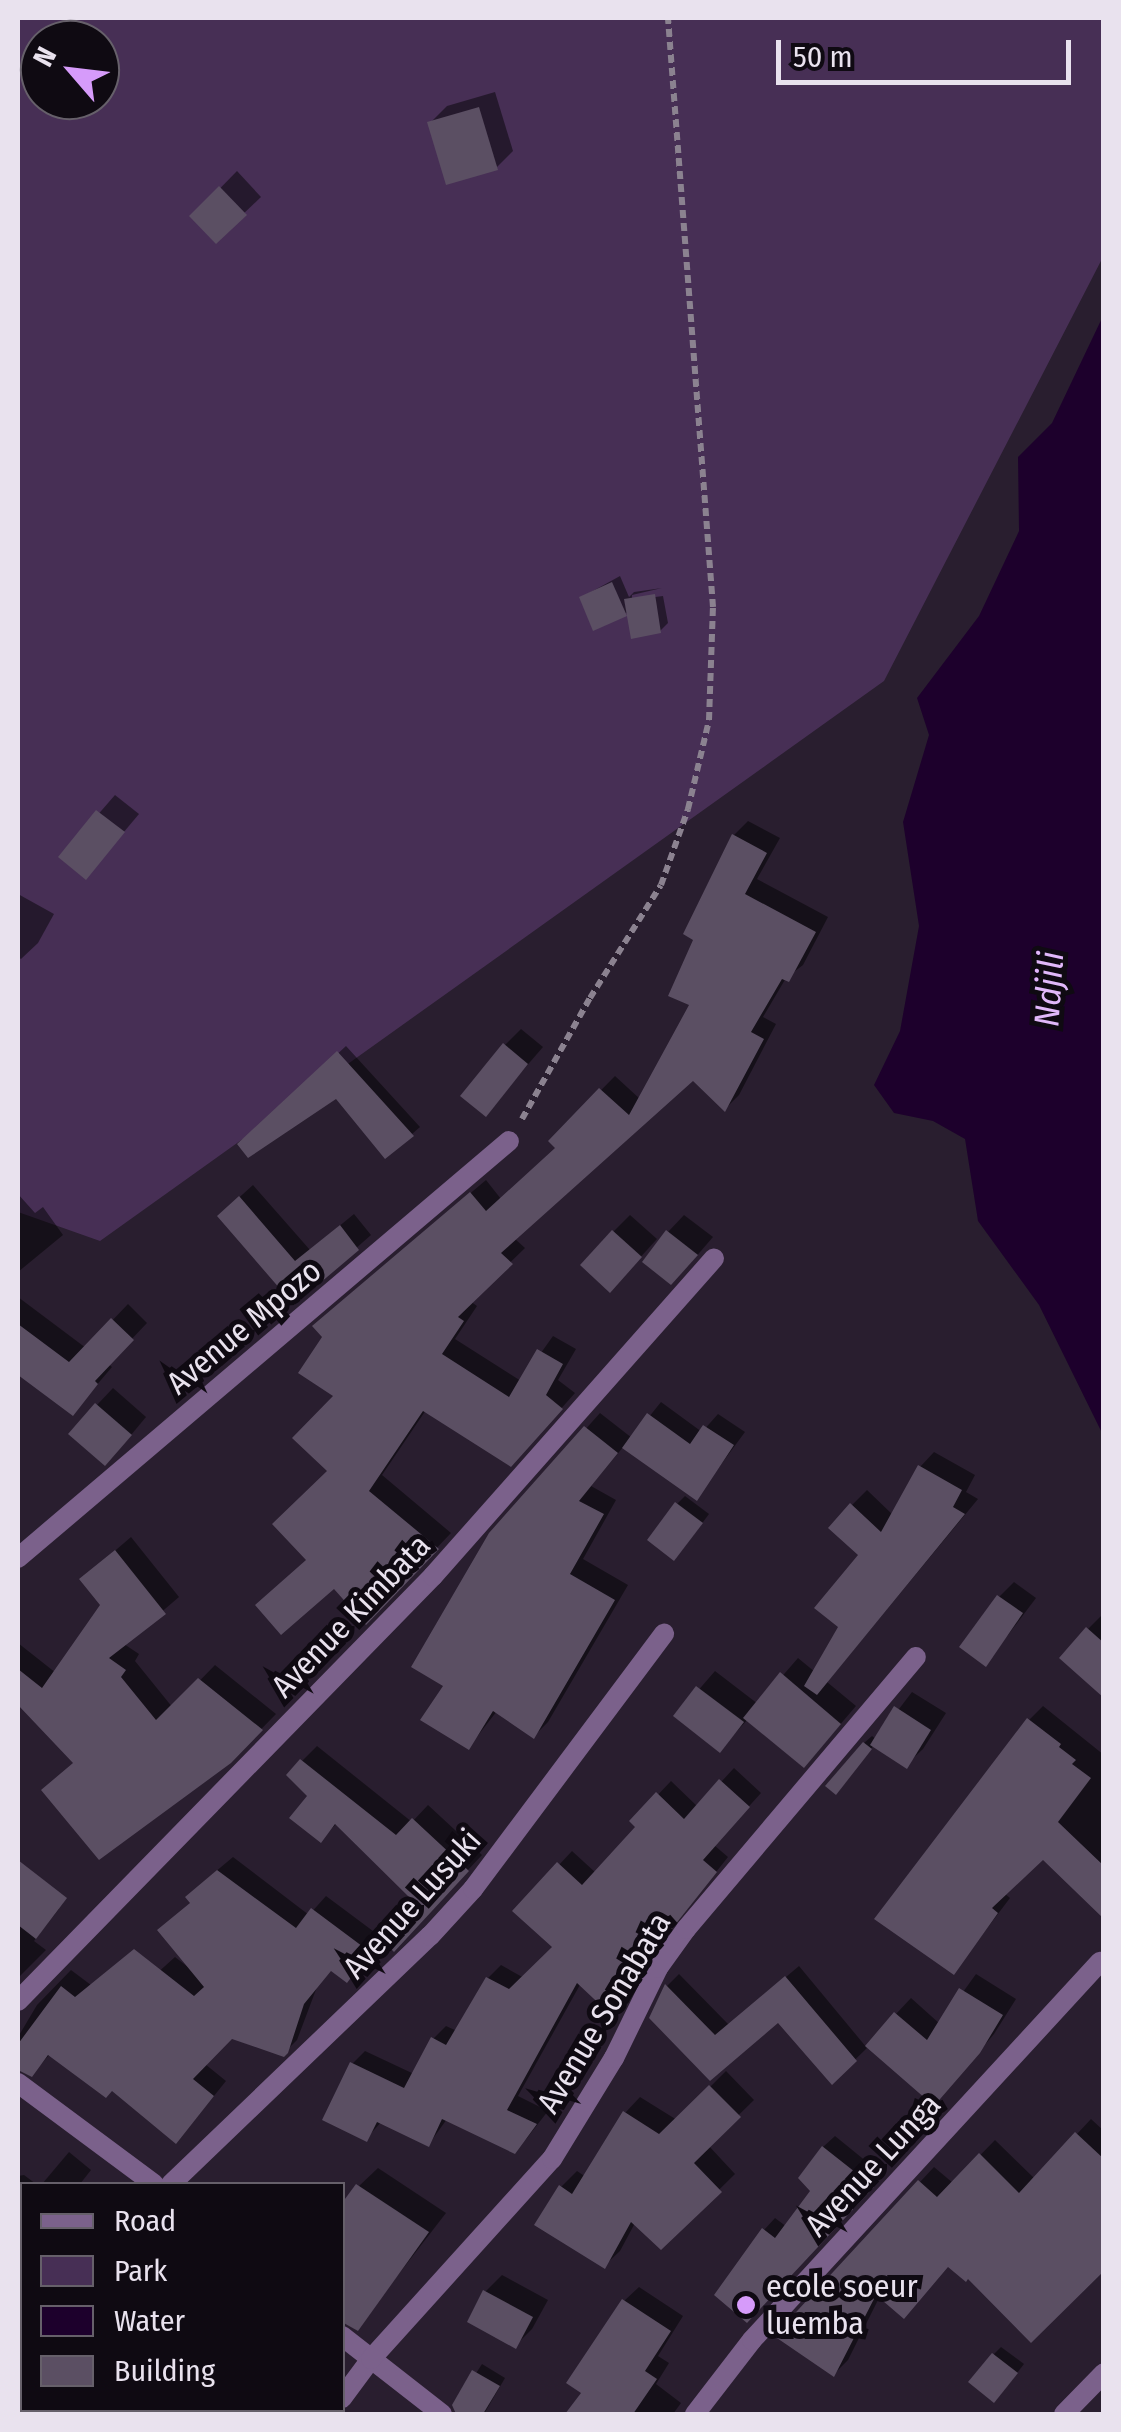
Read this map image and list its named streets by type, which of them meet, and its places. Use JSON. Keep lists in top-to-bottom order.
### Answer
{
  "streets": {
    "street": [
      "Avenue Mpozo",
      "Avenue Kimbata",
      "Avenue Lusuki",
      "Avenue Sonabata",
      "Avenue Lunga"
    ]
  },
  "water": ["Ndjili"],
  "places": ["ecole soeur luemba"],
  "legend": [
    "Road",
    "Park",
    "Water",
    "Building"
  ],
  "scale_bar": "50 m",
  "north": "top left"
}
